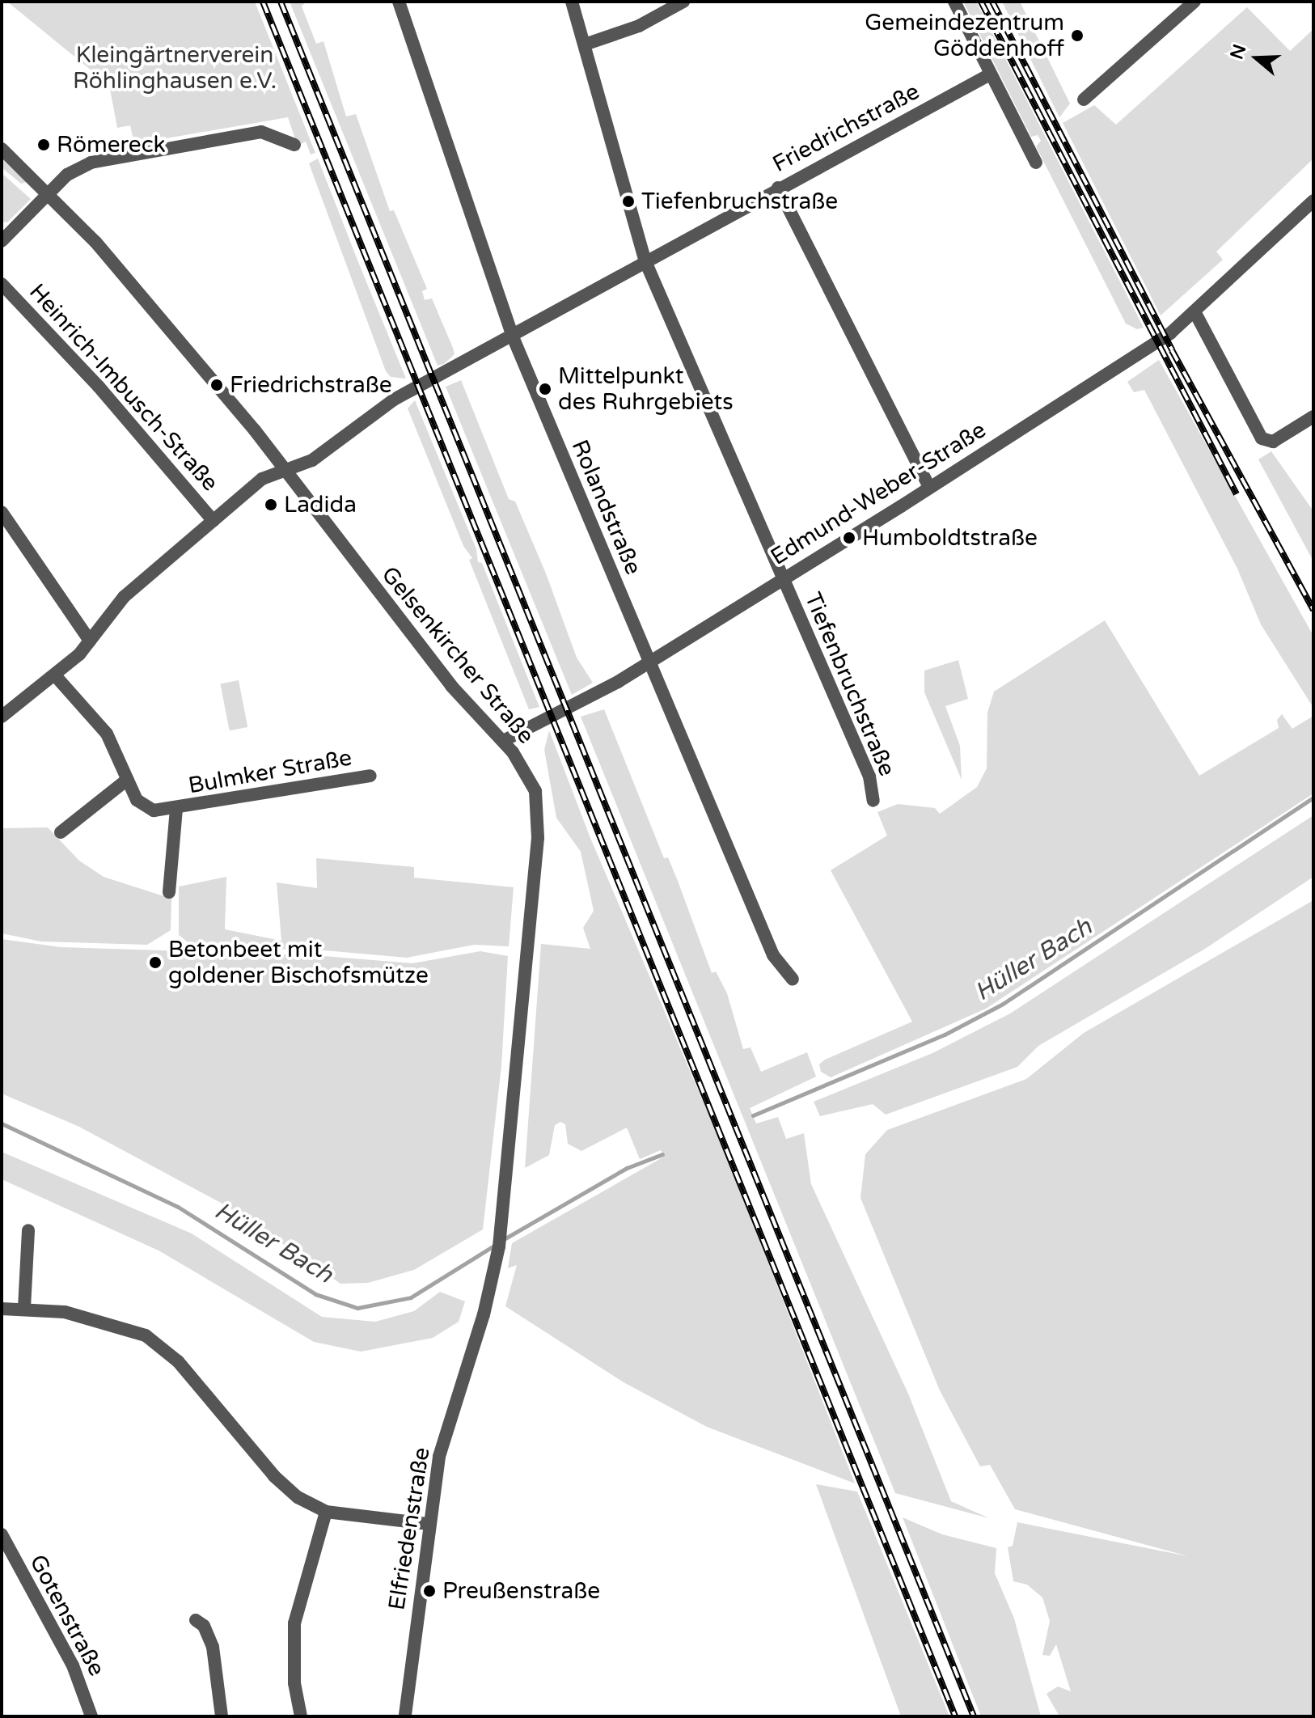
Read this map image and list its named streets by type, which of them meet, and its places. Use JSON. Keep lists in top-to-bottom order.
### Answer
{
  "streets": {
    "street": [
      "Friedrichstraße",
      "Heinrich-Imbusch-Straße",
      "Edmund-Weber-Straße",
      "Rolandstraße",
      "Gelsenkircher Straße",
      "Tiefenbruchstraße",
      "Bulmker Straße",
      "Elfriedenstraße",
      "Gotenstraße"
    ]
  },
  "crossings": [
    ["Friedrichstraße", "Heinrich-Imbusch-Straße"],
    ["Friedrichstraße", "Rolandstraße"],
    ["Friedrichstraße", "Gelsenkircher Straße"],
    ["Friedrichstraße", "Tiefenbruchstraße"],
    ["Heinrich-Imbusch-Straße", "Gelsenkircher Straße"],
    ["Heinrich-Imbusch-Straße", "Bulmker Straße"],
    ["Edmund-Weber-Straße", "Rolandstraße"],
    ["Edmund-Weber-Straße", "Gelsenkircher Straße"],
    ["Edmund-Weber-Straße", "Tiefenbruchstraße"],
    ["Gelsenkircher Straße", "Elfriedenstraße"]
  ],
  "water": ["Hüller Bach"],
  "parks": ["Kleingärtnerverein Röhlinghausen e.V."],
  "places": [
    "Gemeindezentrum Göddenhoff",
    "Römereck",
    "Tiefenbruchstraße",
    "Friedrichstraße",
    "Mittelpunkt des Ruhrgebiets",
    "Ladida",
    "Humboldtstraße",
    "Betonbeet mit goldener Bischofsmütze",
    "Preußenstraße"
  ],
  "north": "left"
}
